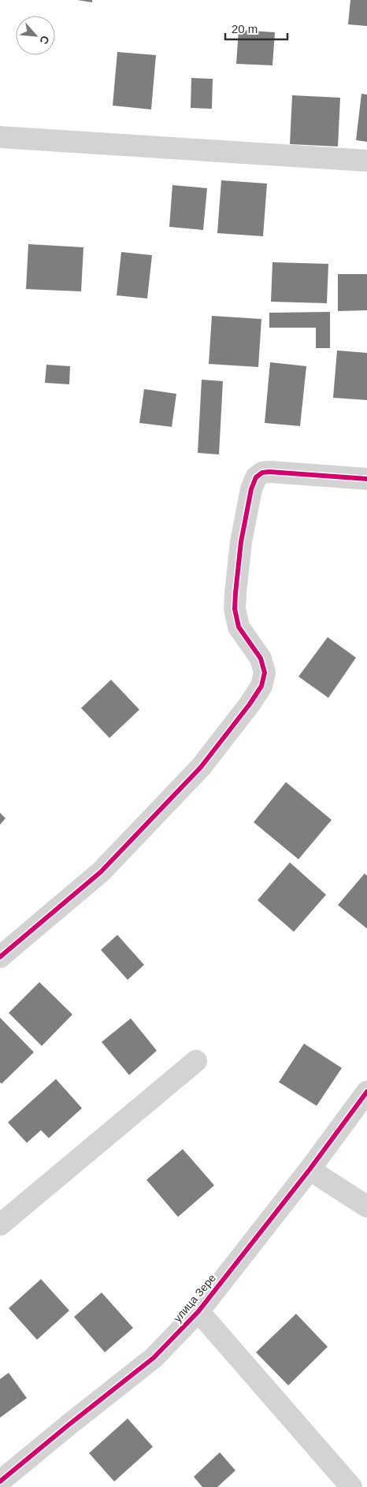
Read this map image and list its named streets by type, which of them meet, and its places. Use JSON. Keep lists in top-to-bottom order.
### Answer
{
  "streets": {
    "street": ["улица Зере"]
  },
  "scale_bar": "20 m",
  "north": "bottom right"
}
